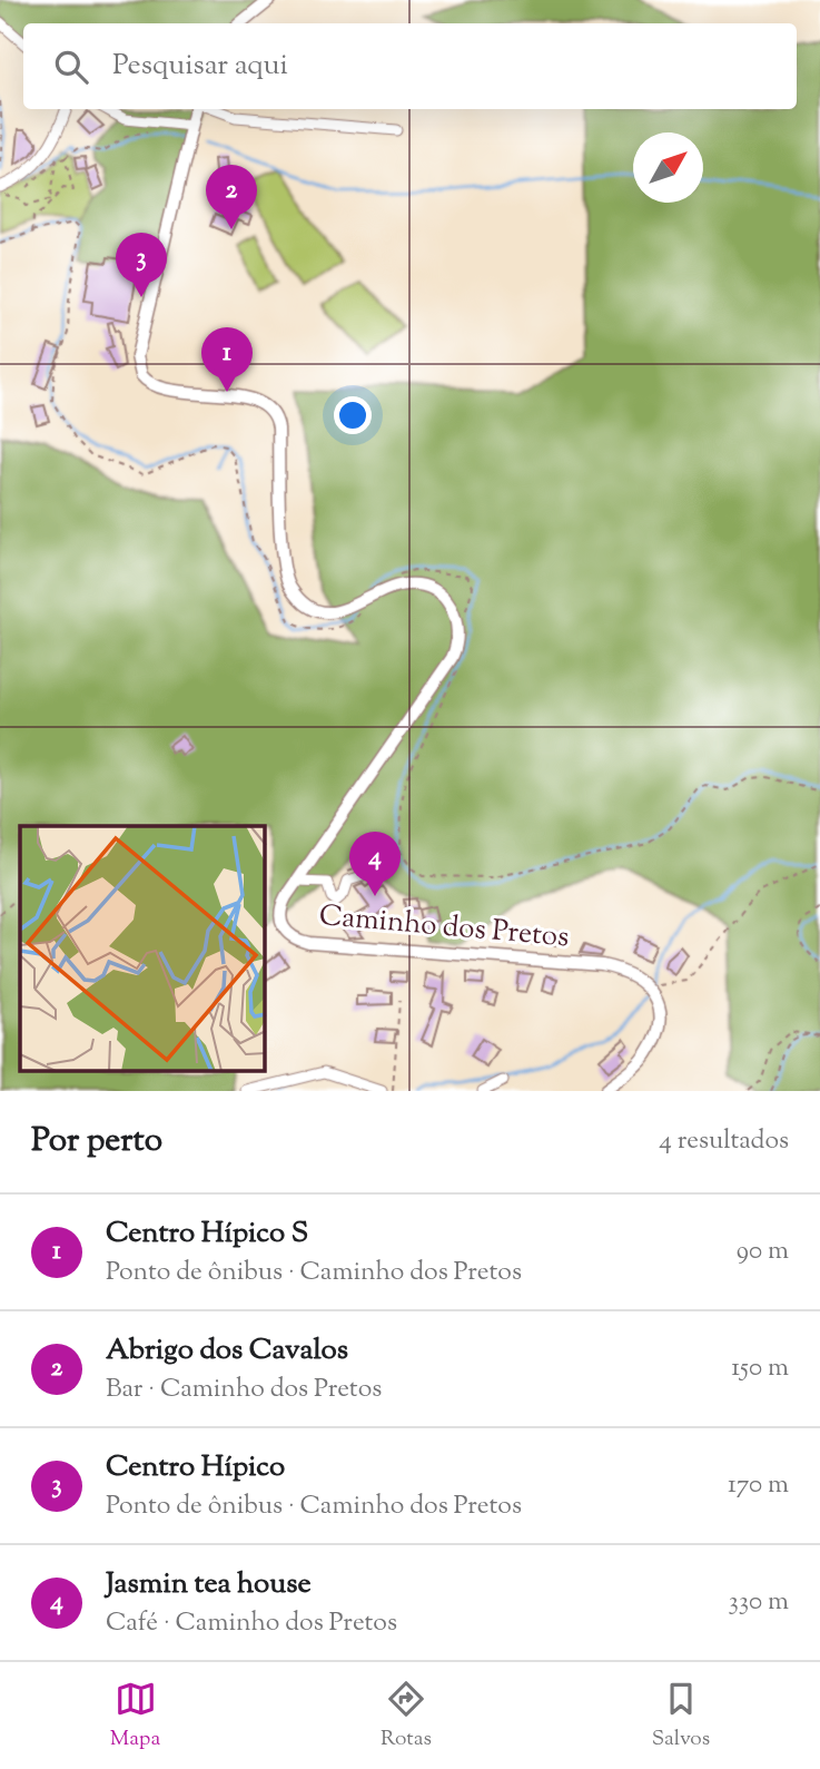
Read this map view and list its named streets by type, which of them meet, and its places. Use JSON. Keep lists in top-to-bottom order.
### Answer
{
  "streets": {
    "main road": ["Caminho dos Pretos"]
  },
  "north": "top right",
  "page": {
    "search": "Pesquisar aqui",
    "pins": [
      "2",
      "3",
      "1",
      "4"
    ],
    "heading": ["Por perto", "4 resultados"],
    "list": [
      {
        "mark": "1",
        "name": "Centro Hípico S",
        "note": "Ponto de ônibus · Caminho dos Pretos",
        "value": "90 m"
      },
      {
        "mark": "2",
        "name": "Abrigo dos Cavalos",
        "note": "Bar · Caminho dos Pretos",
        "value": "150 m"
      },
      {
        "mark": "3",
        "name": "Centro Hípico",
        "note": "Ponto de ônibus · Caminho dos Pretos",
        "value": "170 m"
      },
      {
        "mark": "4",
        "name": "Jasmin tea house",
        "note": "Café · Caminho dos Pretos",
        "value": "330 m"
      }
    ],
    "nav": ["Mapa", "Rotas", "Salvos"]
  }
}
